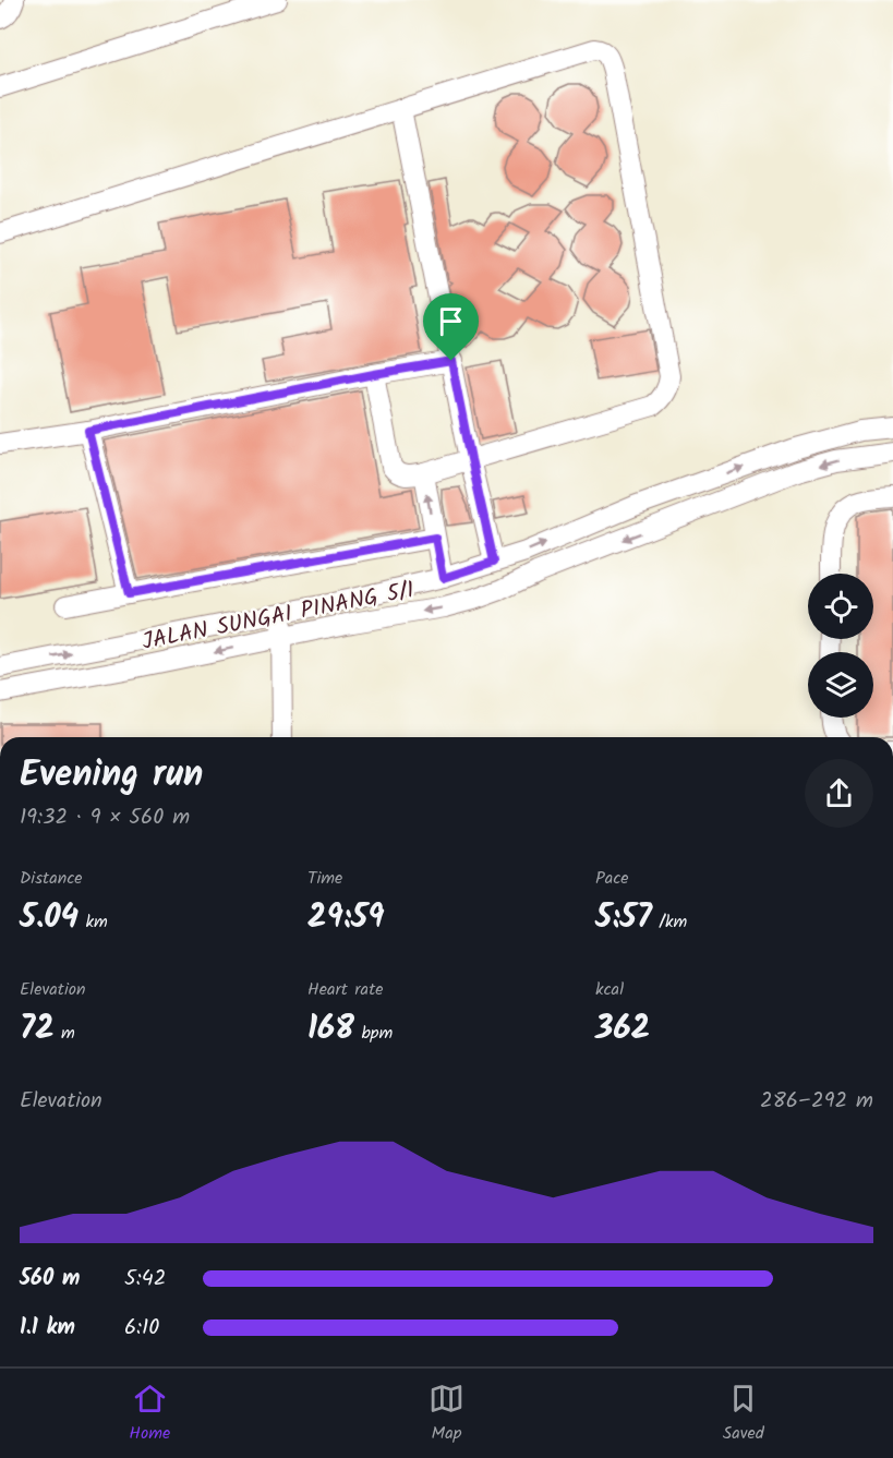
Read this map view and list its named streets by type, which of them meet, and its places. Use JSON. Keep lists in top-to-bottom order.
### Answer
{
  "streets": {
    "street": ["JALAN SUNGAI PINANG 5/1"]
  },
  "page": {
    "heading": ["Evening run", "19:32 · 9 × 560 m"],
    "stats": [
      ["Distance", "5.04 km"],
      ["Time", "29:59"],
      ["Pace", "5:57 /km"],
      ["Elevation", "72 m"],
      ["Heart rate", "168 bpm"],
      ["kcal", "362"]
    ],
    "chart": ["Elevation", "286–292 m"],
    "list": [
      {
        "name": "560 m",
        "note": "5:42"
      },
      {
        "name": "1.1 km",
        "note": "6:10"
      }
    ],
    "tabs": ["Home", "Map", "Saved"]
  }
}
